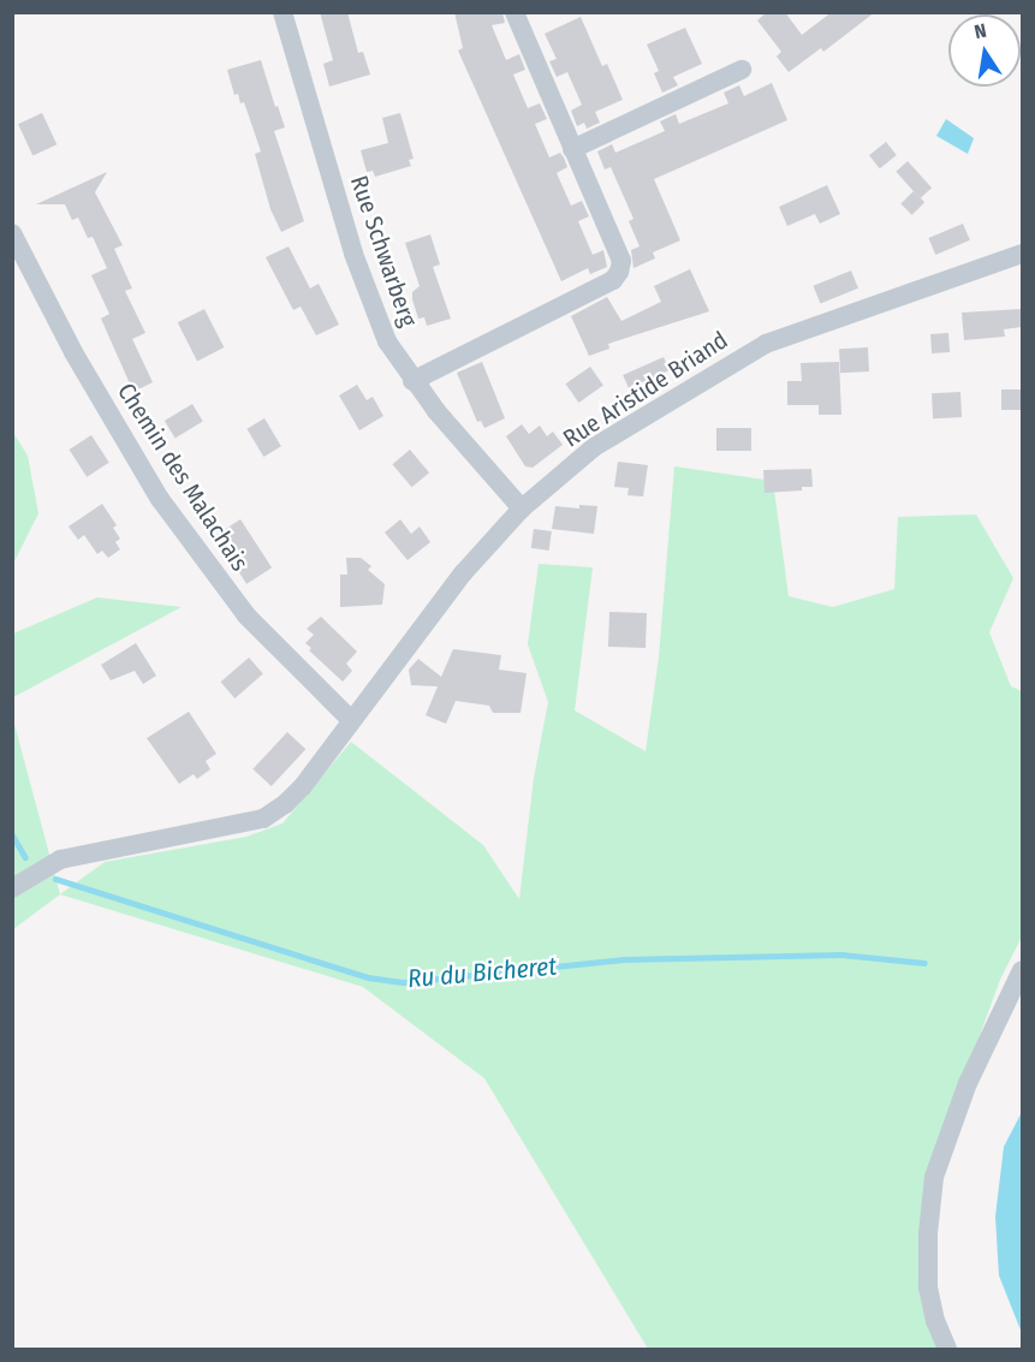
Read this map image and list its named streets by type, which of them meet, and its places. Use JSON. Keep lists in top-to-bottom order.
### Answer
{
  "streets": {
    "street": ["Rue Schwarberg", "Rue Aristide Briand", "Chemin des Malachais"]
  },
  "crossings": [
    ["Rue Schwarberg", "Rue Aristide Briand"],
    ["Rue Aristide Briand", "Chemin des Malachais"]
  ],
  "water": ["Ru du Bicheret"],
  "north": "top"
}
